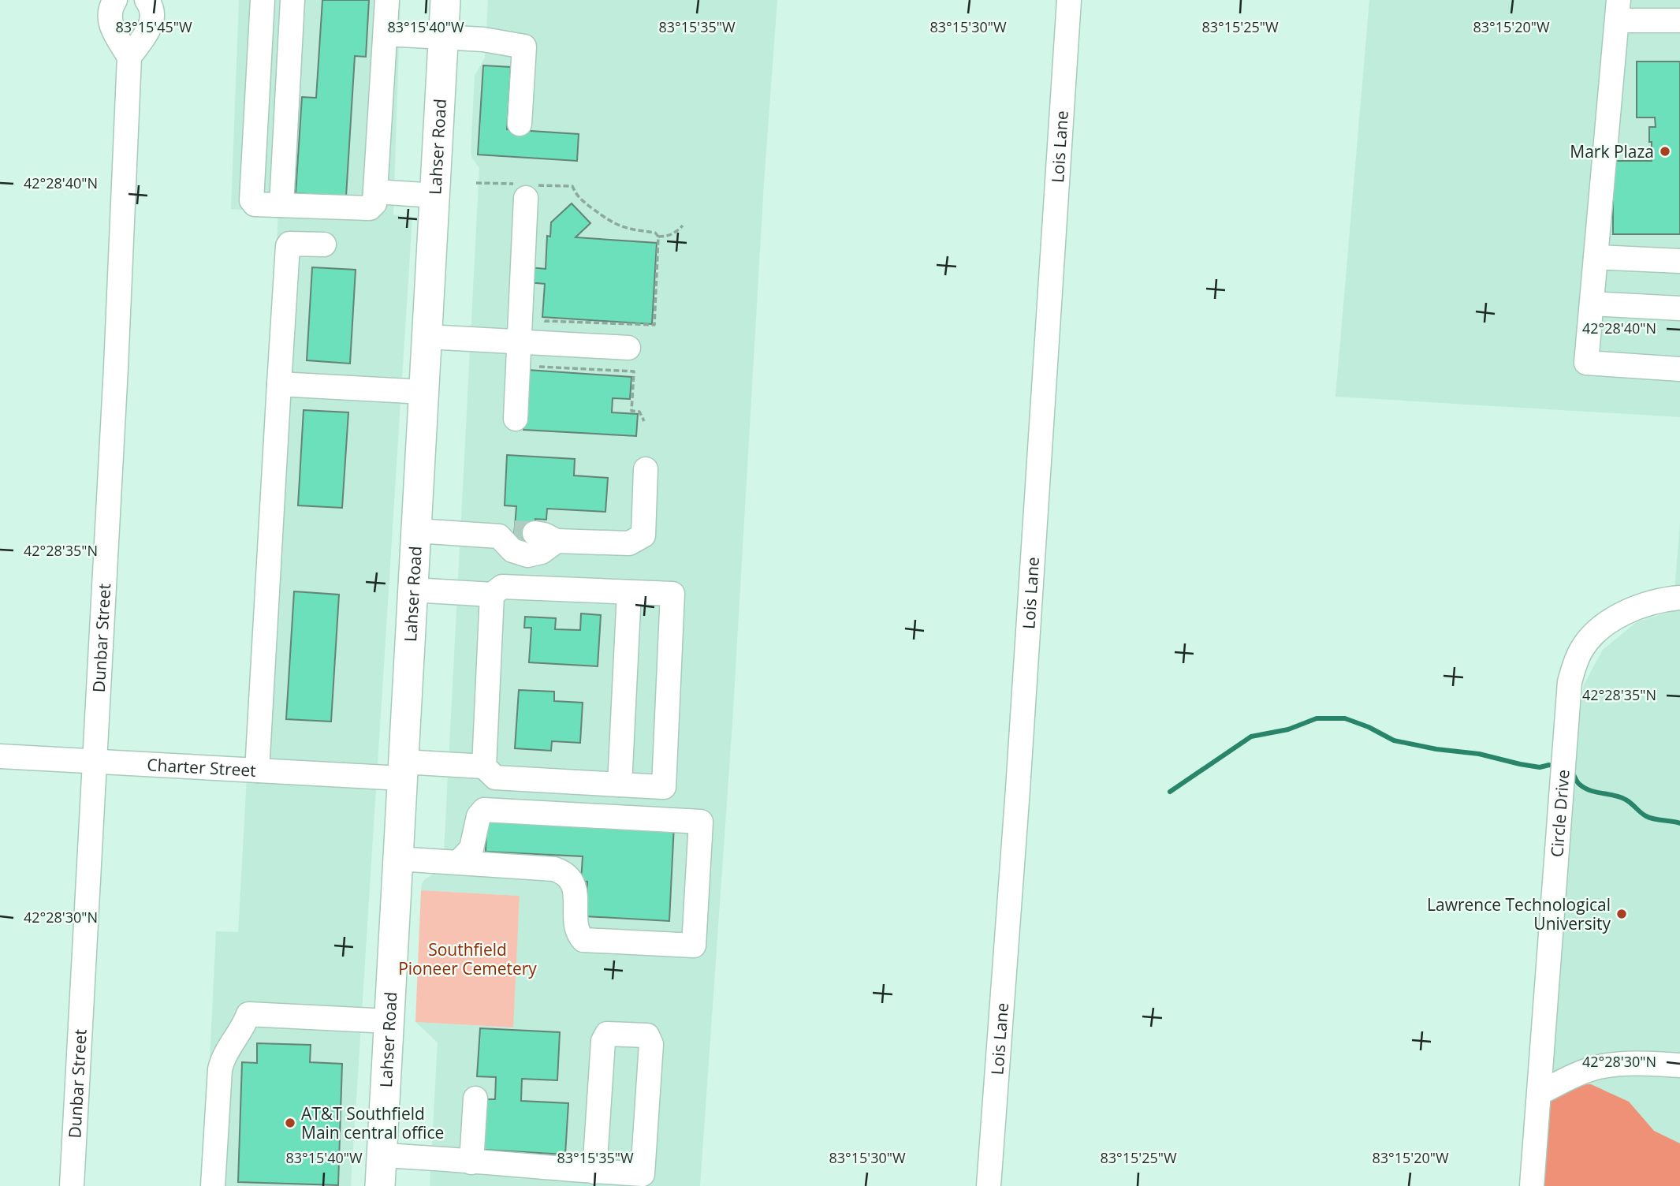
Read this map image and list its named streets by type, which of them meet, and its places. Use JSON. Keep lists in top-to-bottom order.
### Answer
{
  "streets": {
    "main road": ["Lahser Road"],
    "street": [
      "Lois Lane",
      "Dunbar Street",
      "Charter Street",
      "Circle Drive"
    ]
  },
  "crossings": [
    ["Lahser Road", "Charter Street"],
    ["Dunbar Street", "Charter Street"]
  ],
  "parks": ["Southfield Pioneer Cemetery"],
  "places": ["Mark Plaza", "Lawrence Technological University", "AT&T Southfield Main central office"],
  "coordinates": [
    "83°15'45\"W",
    "83°15'40\"W",
    "83°15'35\"W",
    "83°15'30\"W",
    "83°15'25\"W",
    "83°15'20\"W",
    "42°28'40\"N",
    "42°28'35\"N",
    "42°28'30\"N"
  ]
}
